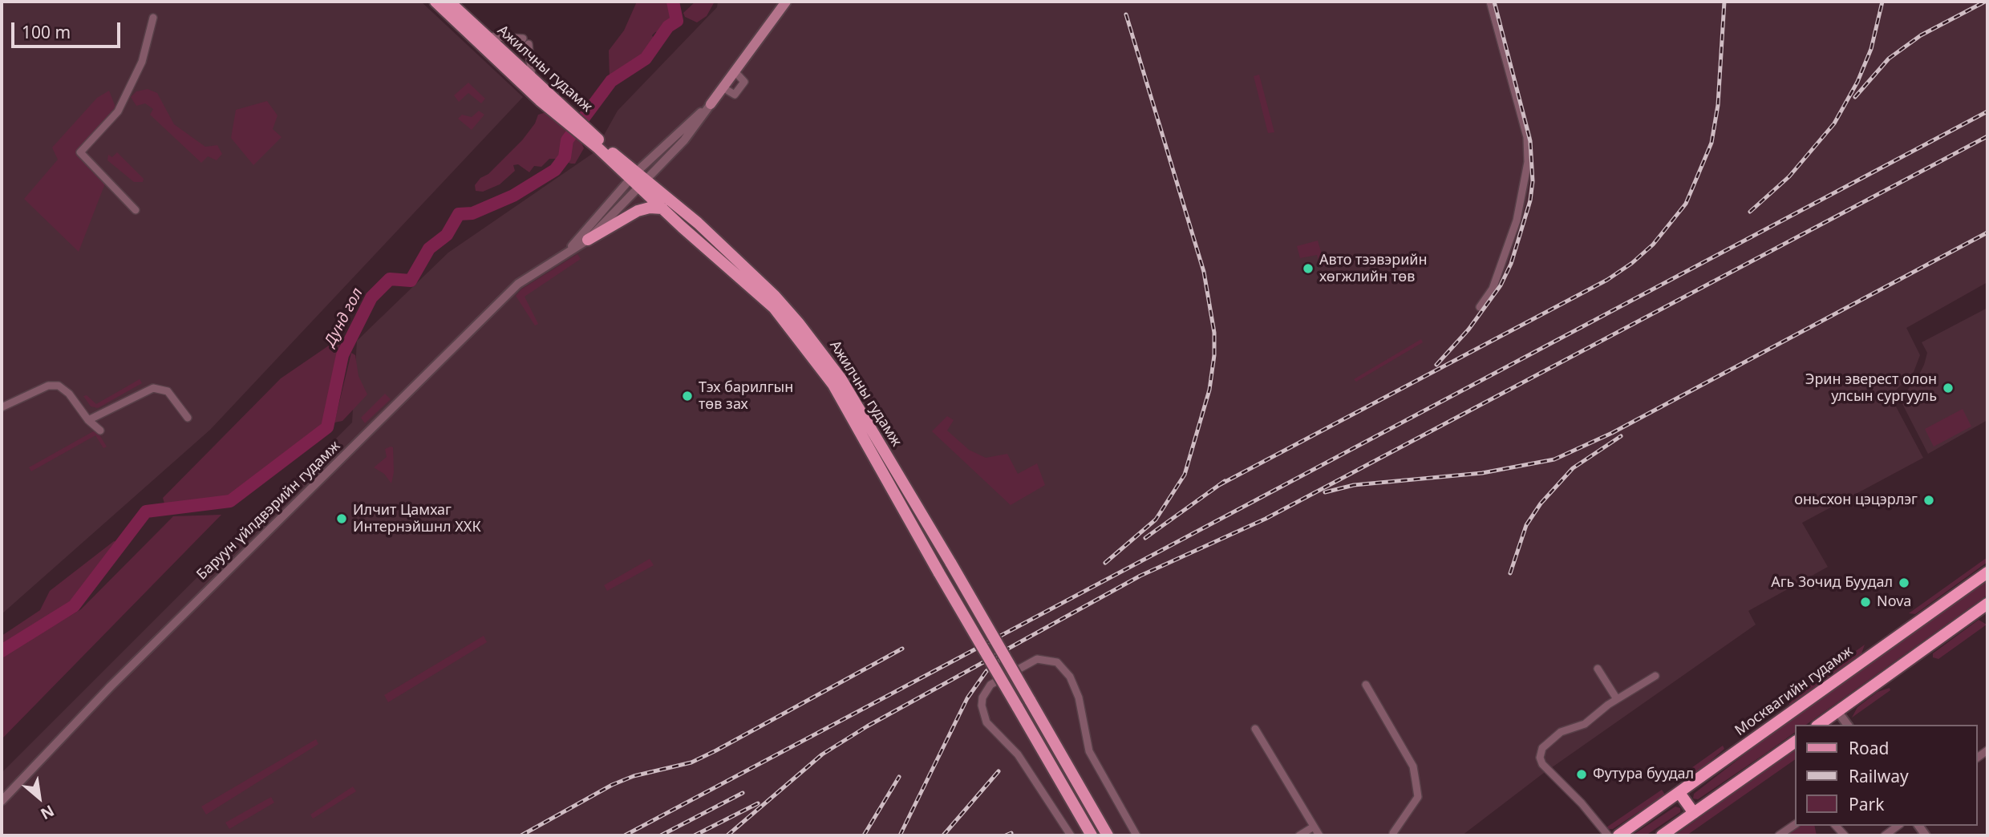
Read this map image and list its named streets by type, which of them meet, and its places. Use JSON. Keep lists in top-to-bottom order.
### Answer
{
  "streets": {
    "highway": ["Москвагийн гудамж"],
    "main road": ["Ажилчны гудамж"],
    "street": ["Баруун үйлдвэрийн гудамж"]
  },
  "crossings": [
    ["Ажилчны гудамж", "Баруун үйлдвэрийн гудамж"]
  ],
  "water": ["Дунд гол"],
  "places": [
    "Авто тээвэрийн хөгжлийн төв",
    "Эрин эверест олон улсын сургууль",
    "Тэх барилгын төв зах",
    "оньсхон цэцэрлэг",
    "Илчит Цамхаг Интернэйшнл ХХК",
    "Агь 3очид Буудал",
    "Nova",
    "Футура буудал"
  ],
  "legend": ["Road", "Railway", "Park"],
  "scale_bar": "100 m",
  "north": "bottom right"
}
